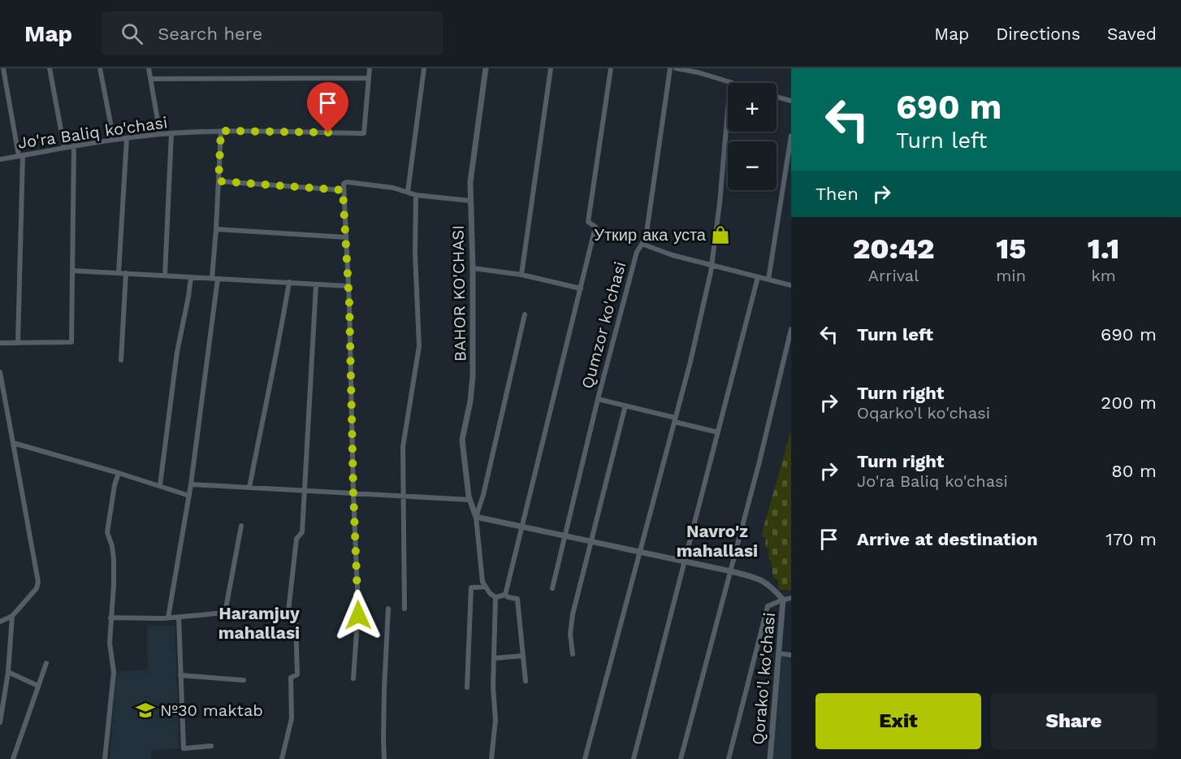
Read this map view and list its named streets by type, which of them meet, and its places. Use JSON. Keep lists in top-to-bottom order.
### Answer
{
  "streets": {
    "street": [
      "Jo'ra Baliq ko'chasi",
      "BAHOR KO'CHASI",
      "Qumzor ko'chasi",
      "Qorako'l ko'chasi"
    ]
  },
  "districts": ["Navro'z mahallasi", "Haramjuy mahallasi"],
  "places": {
    "shop": ["Уткир ака уста"],
    "school or university": ["№30 maktab"]
  },
  "page": {
    "header": "Map",
    "search": "Search here",
    "nav": ["Map", "Directions", "Saved"],
    "turn": ["690 m", "Turn left"],
    "map_buttons": ["+", "−"],
    "then": "Then",
    "eta": [
      "20:42",
      "Arrival",
      "15",
      "min",
      "1.1",
      "km"
    ],
    "list": [
      {
        "name": "Turn left",
        "value": "690 m"
      },
      {
        "name": "Turn right",
        "note": "Oqarko'l ko'chasi",
        "value": "200 m"
      },
      {
        "name": "Turn right",
        "note": "Jo'ra Baliq ko'chasi",
        "value": "80 m"
      },
      {
        "name": "Arrive at destination",
        "value": "170 m"
      }
    ],
    "buttons": ["Exit", "Share"]
  }
}
